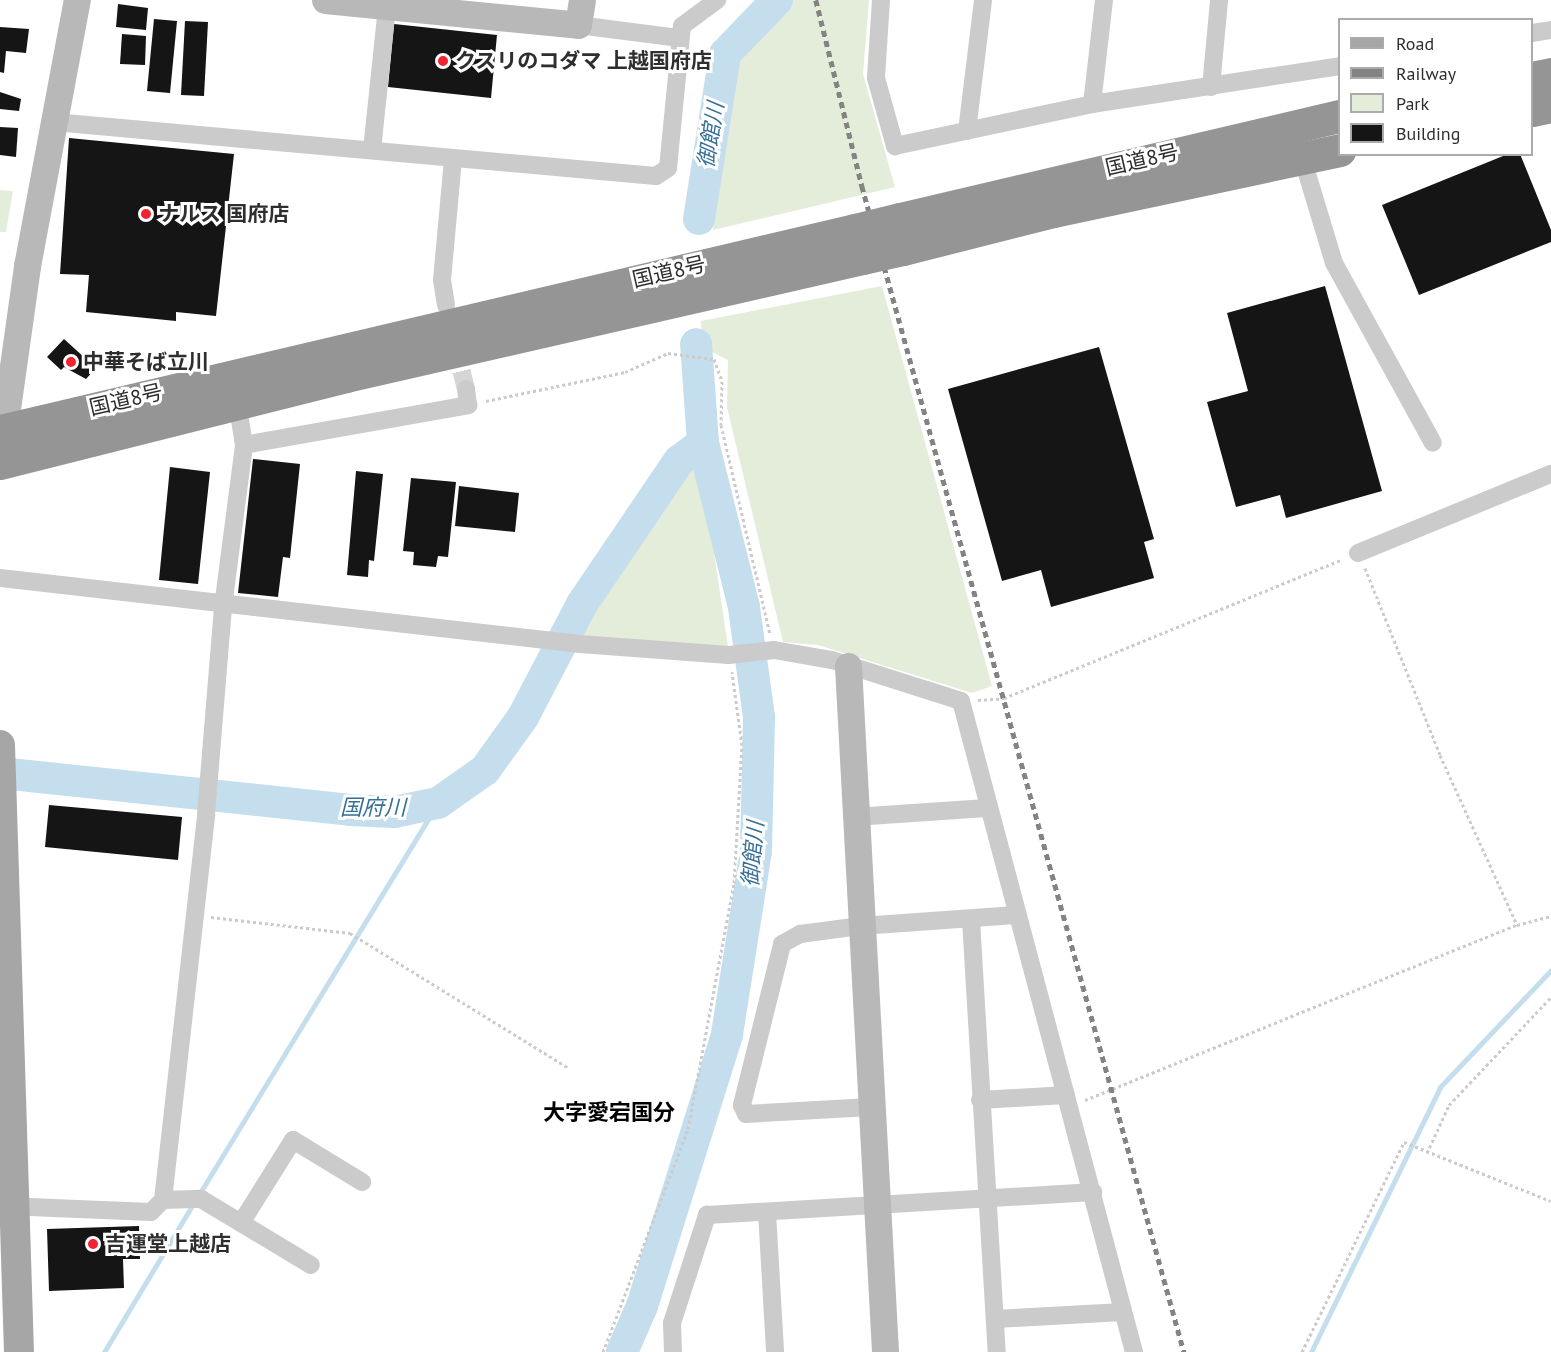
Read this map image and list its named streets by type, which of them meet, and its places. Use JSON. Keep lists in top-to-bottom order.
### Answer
{
  "streets": {
    "highway": ["国道8号"]
  },
  "districts": ["大字愛宕国分"],
  "water": ["御館川", "国府川"],
  "places": [
    "クスリのコダマ 上越国府店",
    "ナルス 国府店",
    "中華そば立川",
    "吉運堂上越店"
  ],
  "legend": [
    "Road",
    "Railway",
    "Park",
    "Building"
  ]
}
